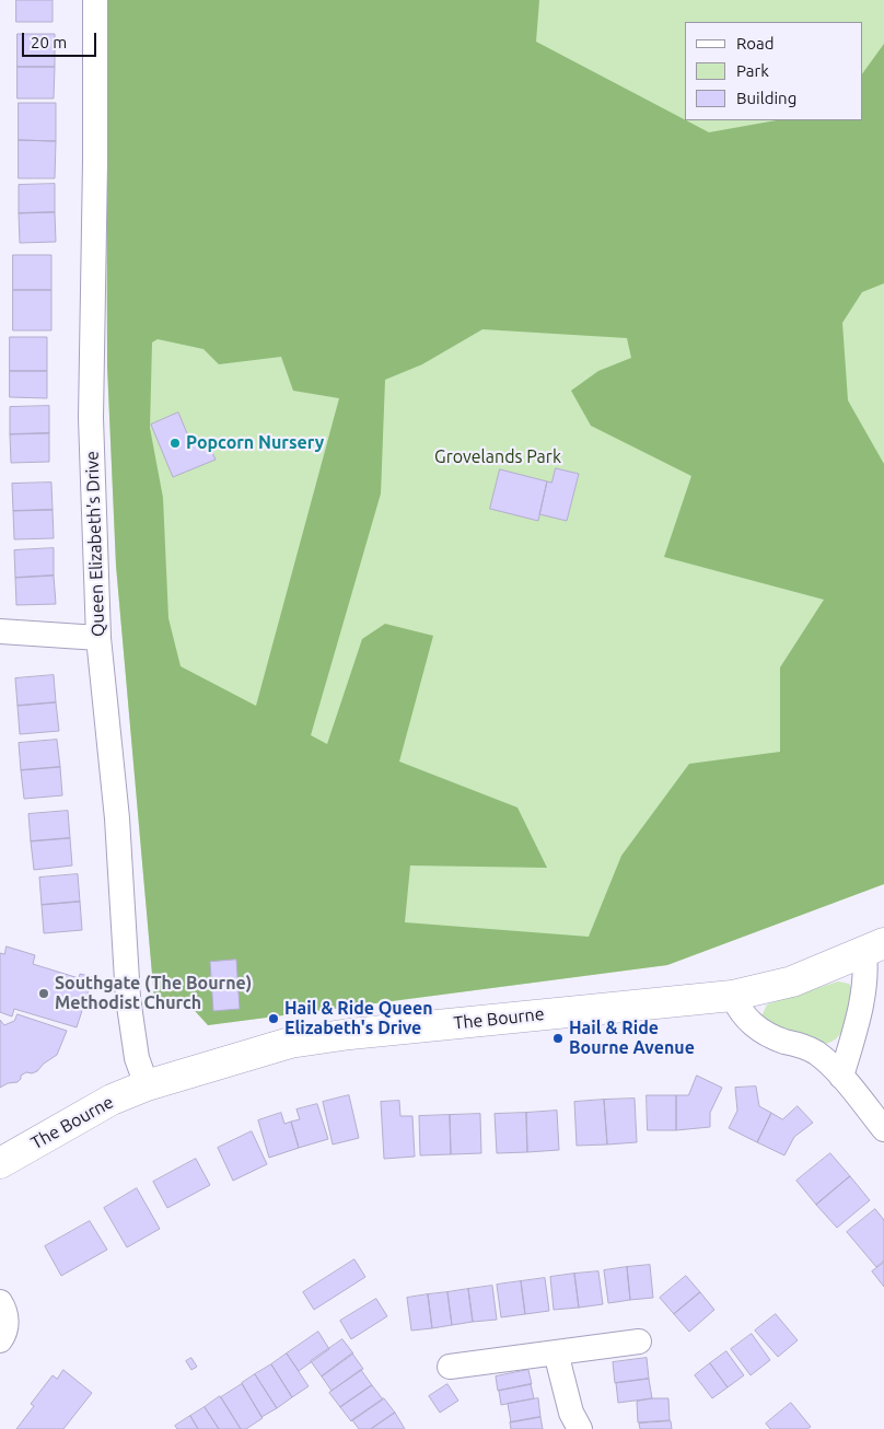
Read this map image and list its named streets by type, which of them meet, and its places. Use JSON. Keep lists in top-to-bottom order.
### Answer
{
  "streets": {
    "main road": ["The Bourne"],
    "street": ["Queen Elizabeth's Drive"]
  },
  "crossings": [
    ["Queen Elizabeth's Drive", "The Bourne"]
  ],
  "parks": ["Grovelands Park"],
  "places": [
    "Popcorn Nursery",
    "Southgate (The Bourne) Methodist Church",
    "Hail & Ride Queen Elizabeth's Drive",
    "Hail & Ride Bourne Avenue"
  ],
  "legend": ["Road", "Park", "Building"],
  "scale_bar": "20 m"
}
